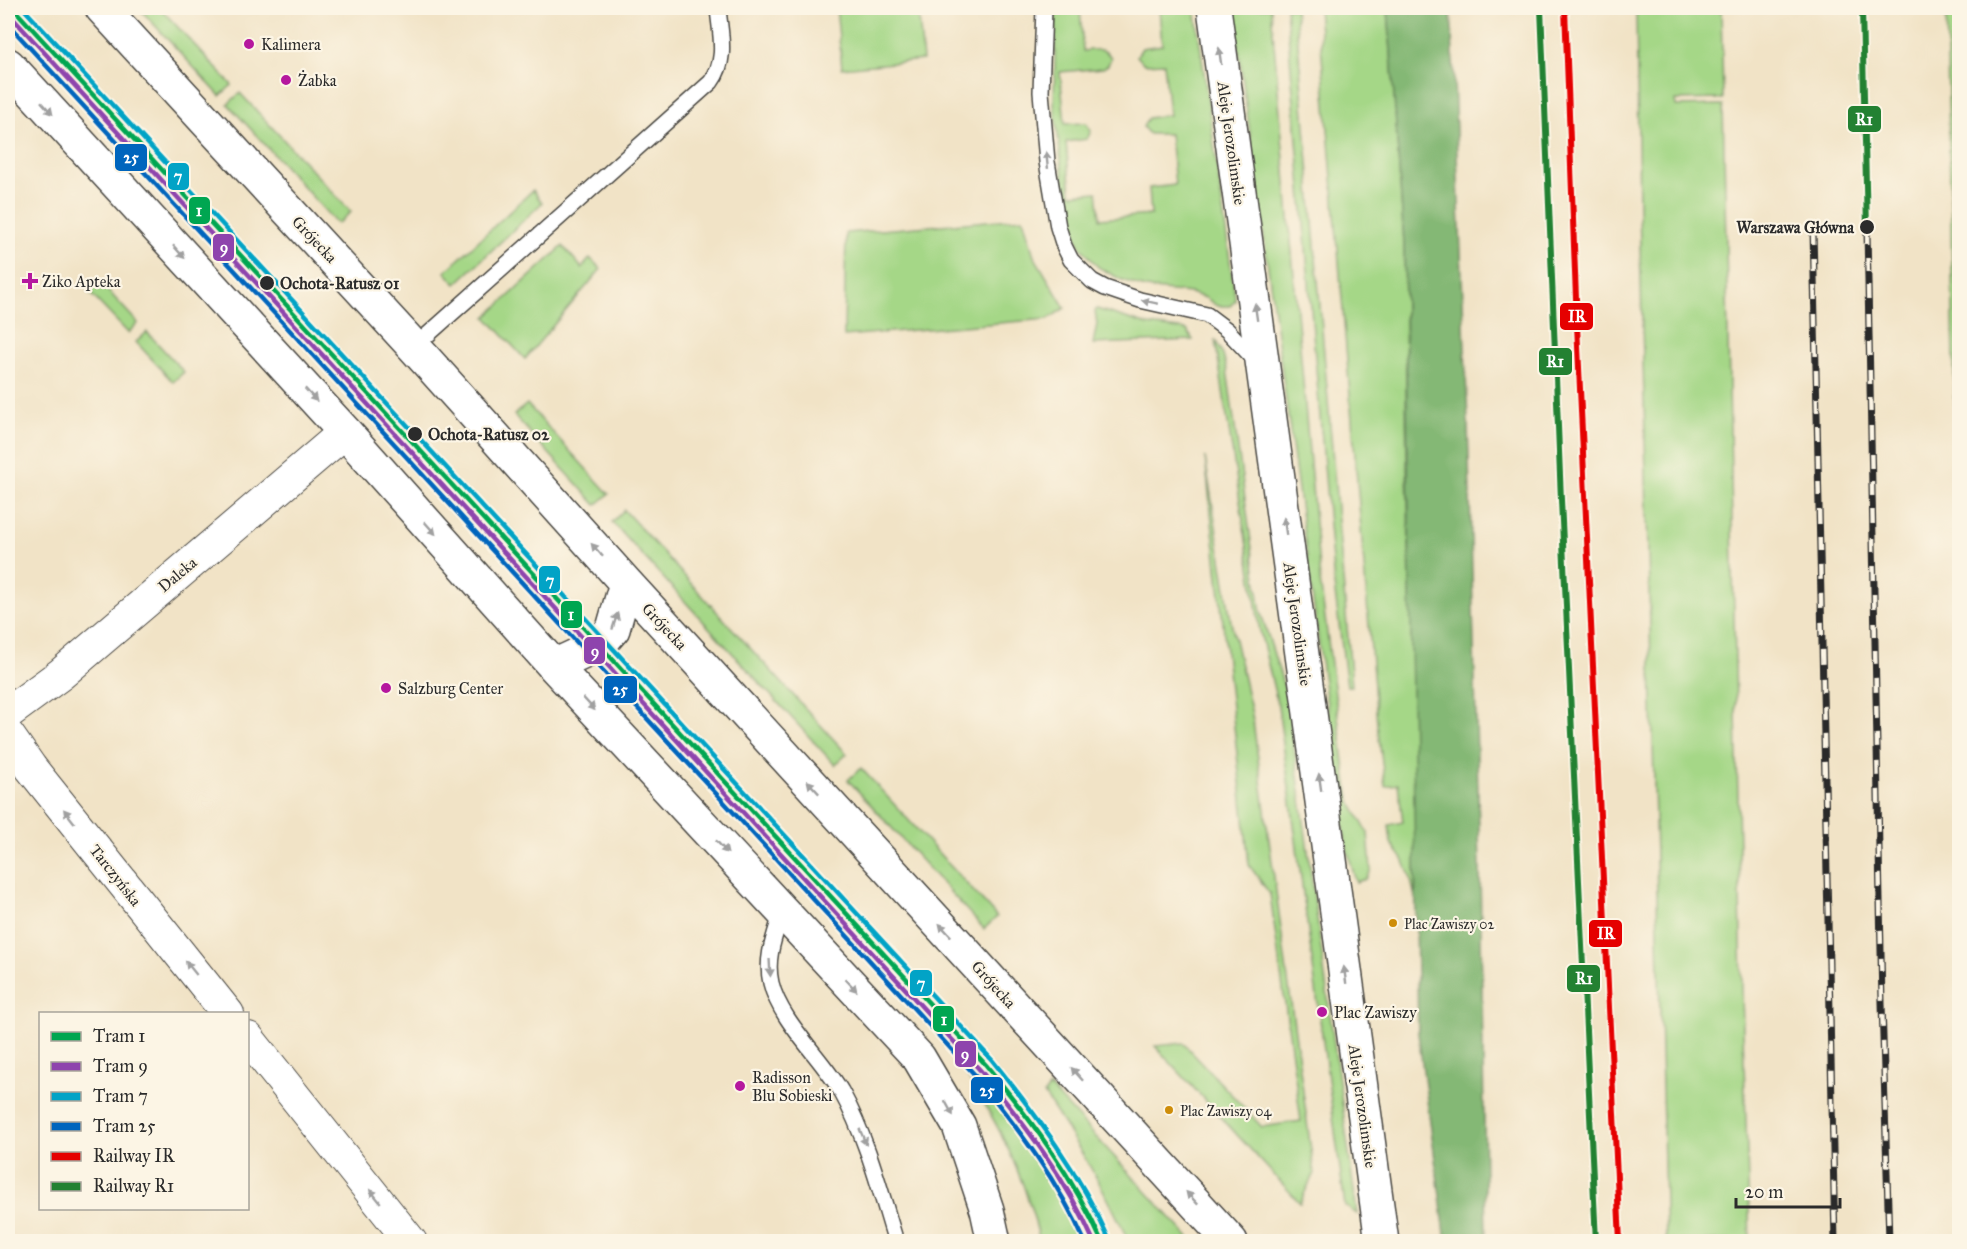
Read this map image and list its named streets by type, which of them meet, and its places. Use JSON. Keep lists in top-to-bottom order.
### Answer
{
  "streets": {
    "main road": ["Aleje Jerozolimskie", "Grójecka"],
    "street": ["Daleka", "Tarczyńska"]
  },
  "one_way": ["Aleje Jerozolimskie", "Tarczyńska"],
  "places": {
    "other": [
      "Kalimera",
      "Żabka",
      "Warszawa Główna",
      "Ochota-Ratusz 01",
      "Ochota-Ratusz 02",
      "Salzburg Center",
      "Plac Zawiszy 02",
      "Plac Zawiszy",
      "Radisson Blu Sobieski",
      "Plac Zawiszy 04"
    ],
    "health": ["Ziko Apteka"]
  },
  "lines": [
    "tram line 1",
    "tram line 7",
    "rail line IR",
    "rail line R1",
    "tram line 9",
    "tram line 25"
  ],
  "legend": [
    "Tram 1",
    "Tram 9",
    "Tram 7",
    "Tram 25",
    "Railway IR",
    "Railway R1"
  ],
  "scale_bar": "20 m"
}
